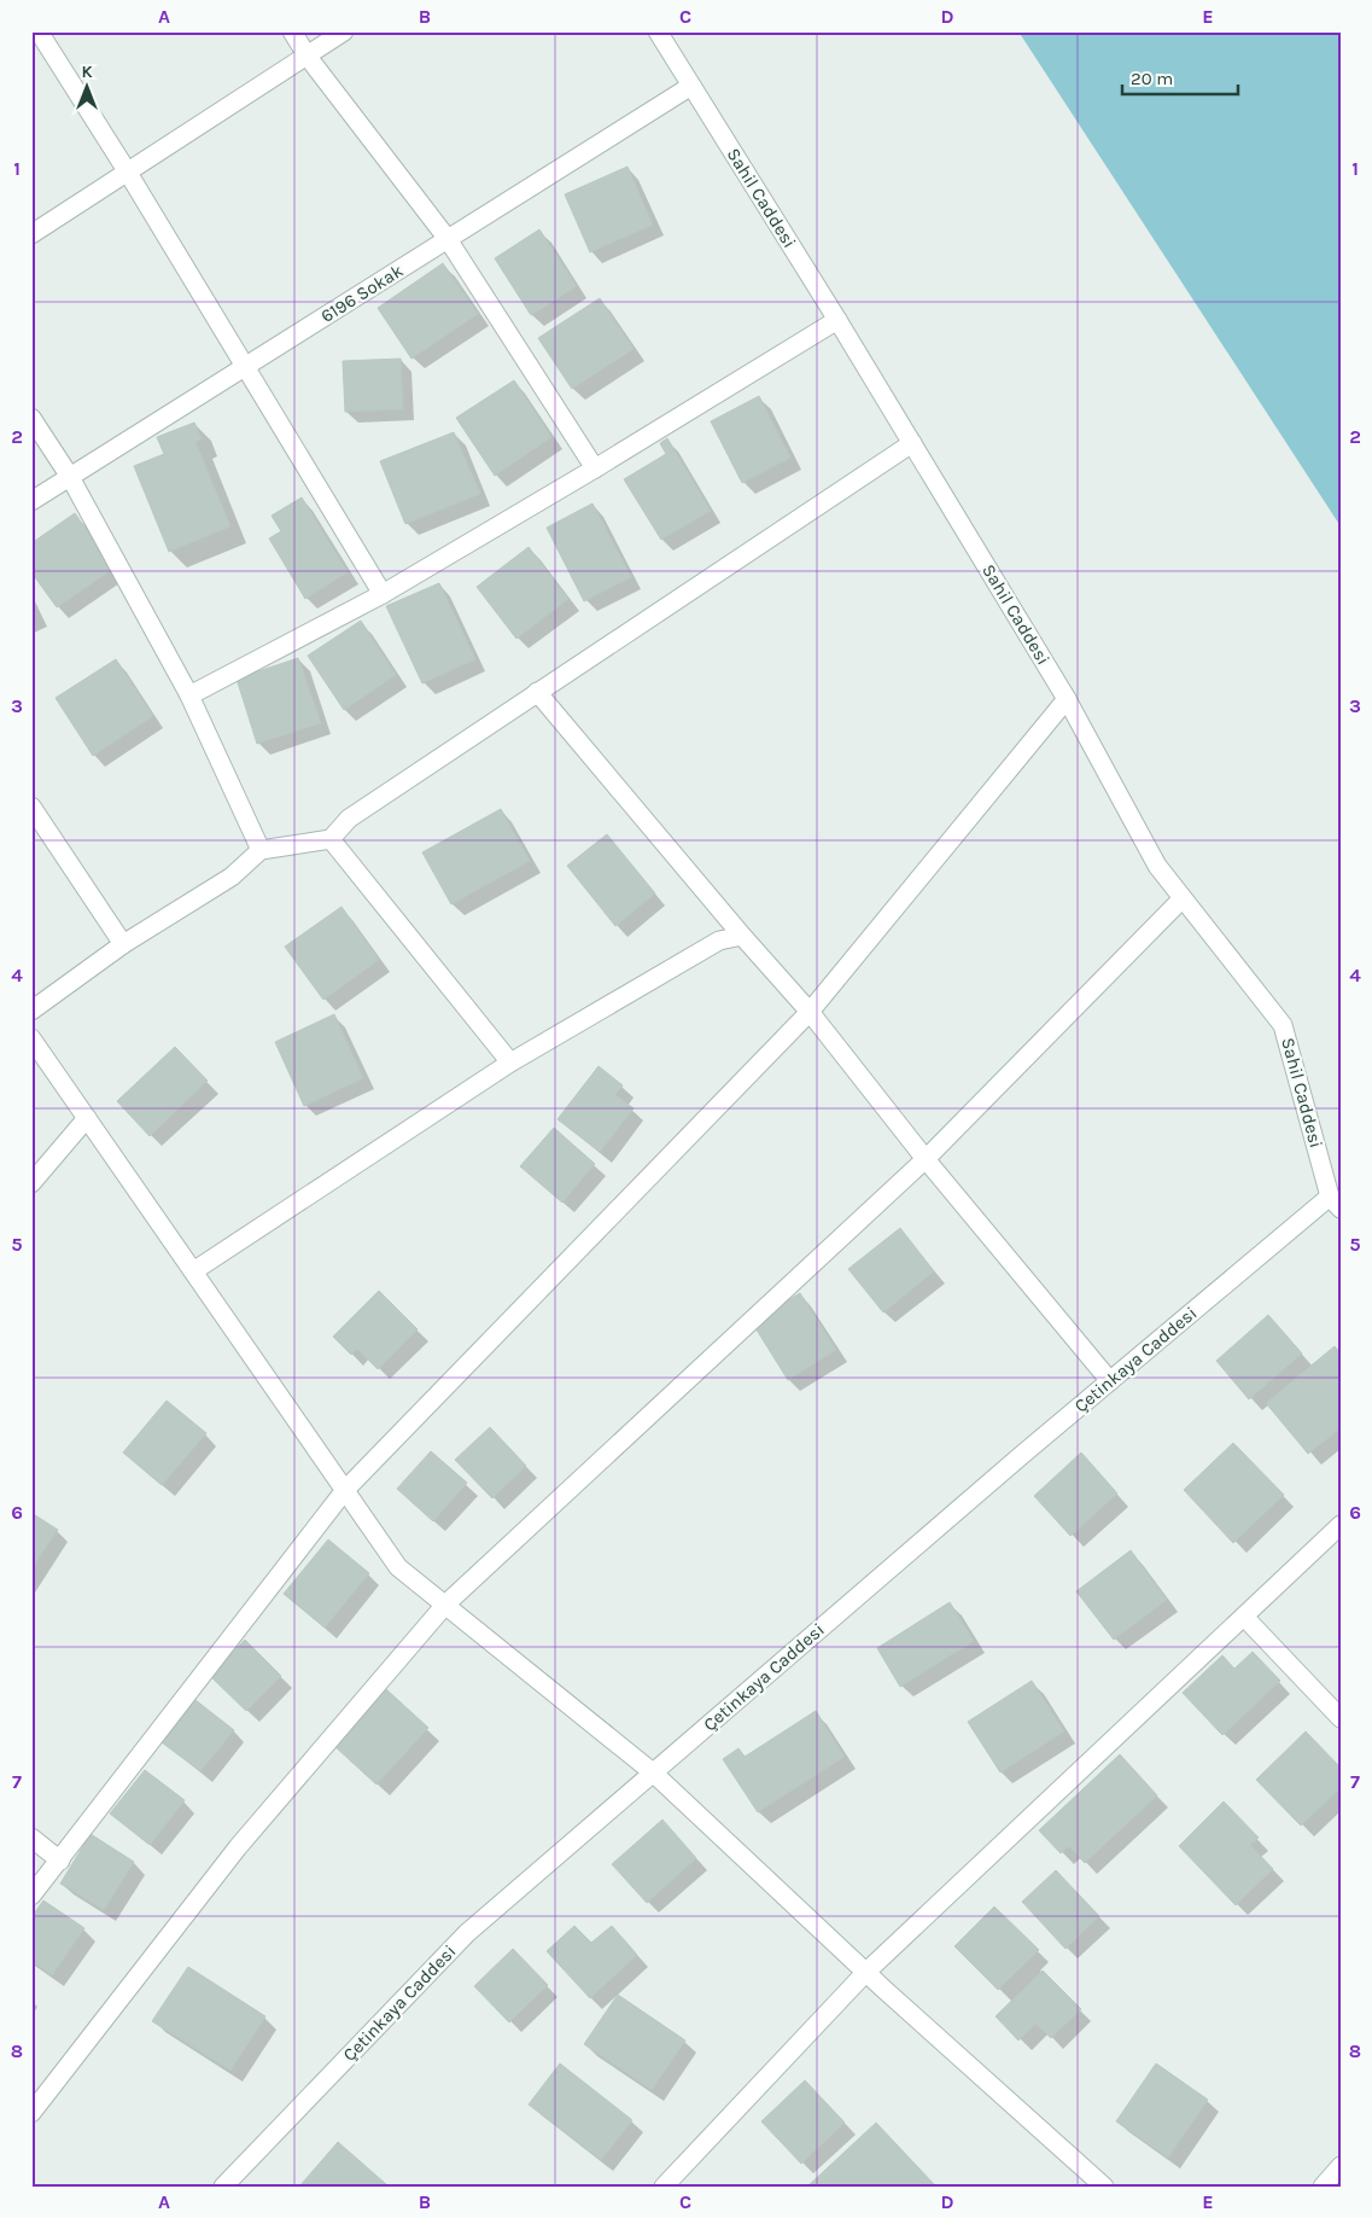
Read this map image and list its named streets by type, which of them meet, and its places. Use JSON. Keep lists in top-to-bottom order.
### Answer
{
  "streets": {
    "street": ["Sahil Caddesi", "6196 Sokak", "Çetinkaya Caddesi"]
  },
  "crossings": [
    ["Sahil Caddesi", "6196 Sokak"],
    ["Sahil Caddesi", "Çetinkaya Caddesi"]
  ],
  "scale_bar": "20 m",
  "north": "top",
  "grid": {
    "columns": [
      "A",
      "B",
      "C",
      "D",
      "E"
    ],
    "rows": [
      "1",
      "2",
      "3",
      "4",
      "5",
      "6",
      "7",
      "8"
    ]
  }
}
